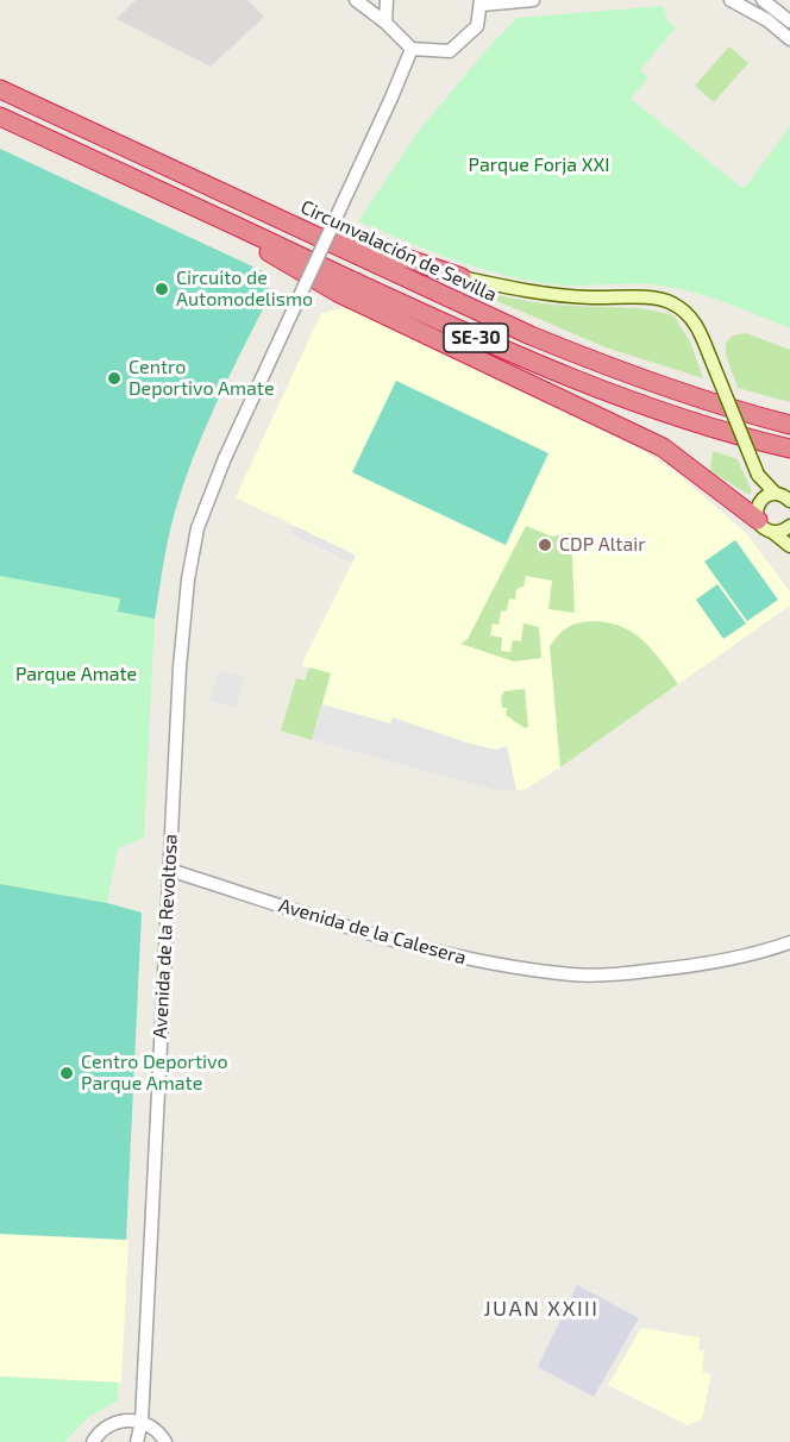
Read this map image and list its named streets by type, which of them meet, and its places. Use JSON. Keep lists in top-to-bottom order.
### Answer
{
  "streets": {
    "highway": ["Circunvalación de Sevilla", "SE-30"],
    "street": ["Avenida de la Calesera", "Avenida de la Revoltosa"]
  },
  "crossings": [
    ["Avenida de la Calesera", "Avenida de la Revoltosa"]
  ],
  "districts": ["JUAN XXIII"],
  "parks": ["Parque Forja XXI", "Parque Amate"],
  "places": [
    "Circuito de Automodelismo",
    "Centro Deportivo Amate",
    "CDP Altair",
    "Centro Deportivo Parque Amate"
  ]
}
